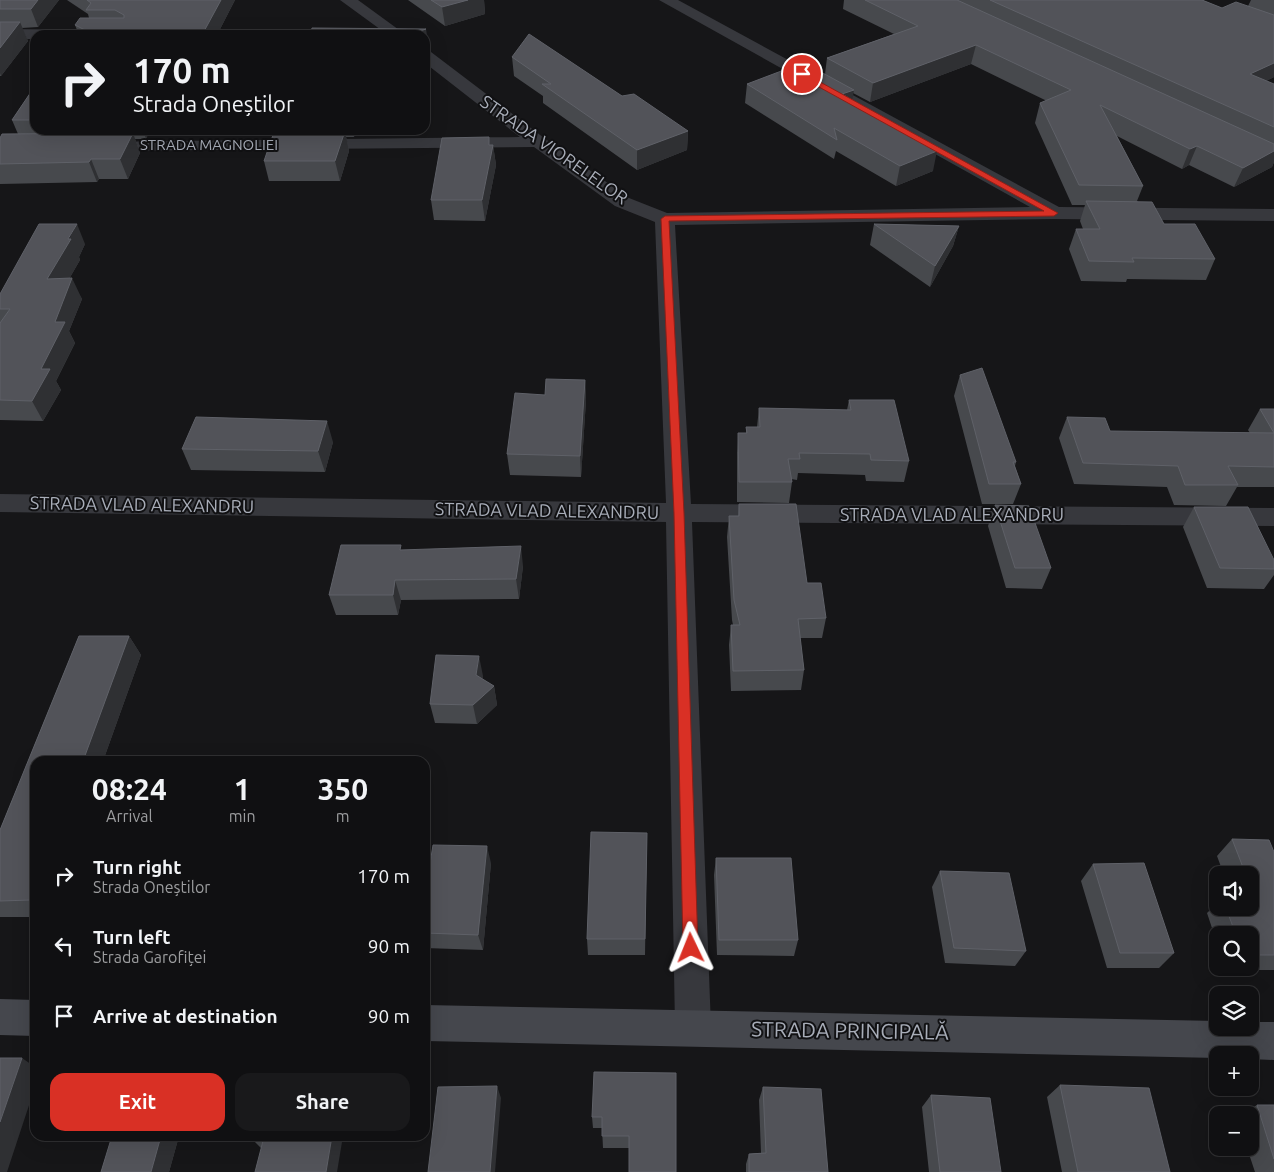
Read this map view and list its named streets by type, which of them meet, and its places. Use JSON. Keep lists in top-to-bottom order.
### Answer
{
  "streets": {
    "main road": ["STRADA PRINCIPALĂ"],
    "street": ["STRADA MAGNOLIEI", "STRADA VIORELELOR", "STRADA VLAD ALEXANDRU"]
  },
  "crossings": [
    ["STRADA MAGNOLIEI", "STRADA VIORELELOR"]
  ],
  "page": {
    "turn": ["170 m", "Strada Oneștilor"],
    "eta": [
      "08:24",
      "Arrival",
      "1",
      "min",
      "350",
      "m"
    ],
    "list": [
      {
        "name": "Turn right",
        "note": "Strada Oneștilor",
        "value": "170 m"
      },
      {
        "name": "Turn left",
        "note": "Strada Garofiței",
        "value": "90 m"
      },
      {
        "name": "Arrive at destination",
        "value": "90 m"
      }
    ],
    "map_buttons": ["+", "−"],
    "buttons": ["Exit", "Share"]
  }
}
